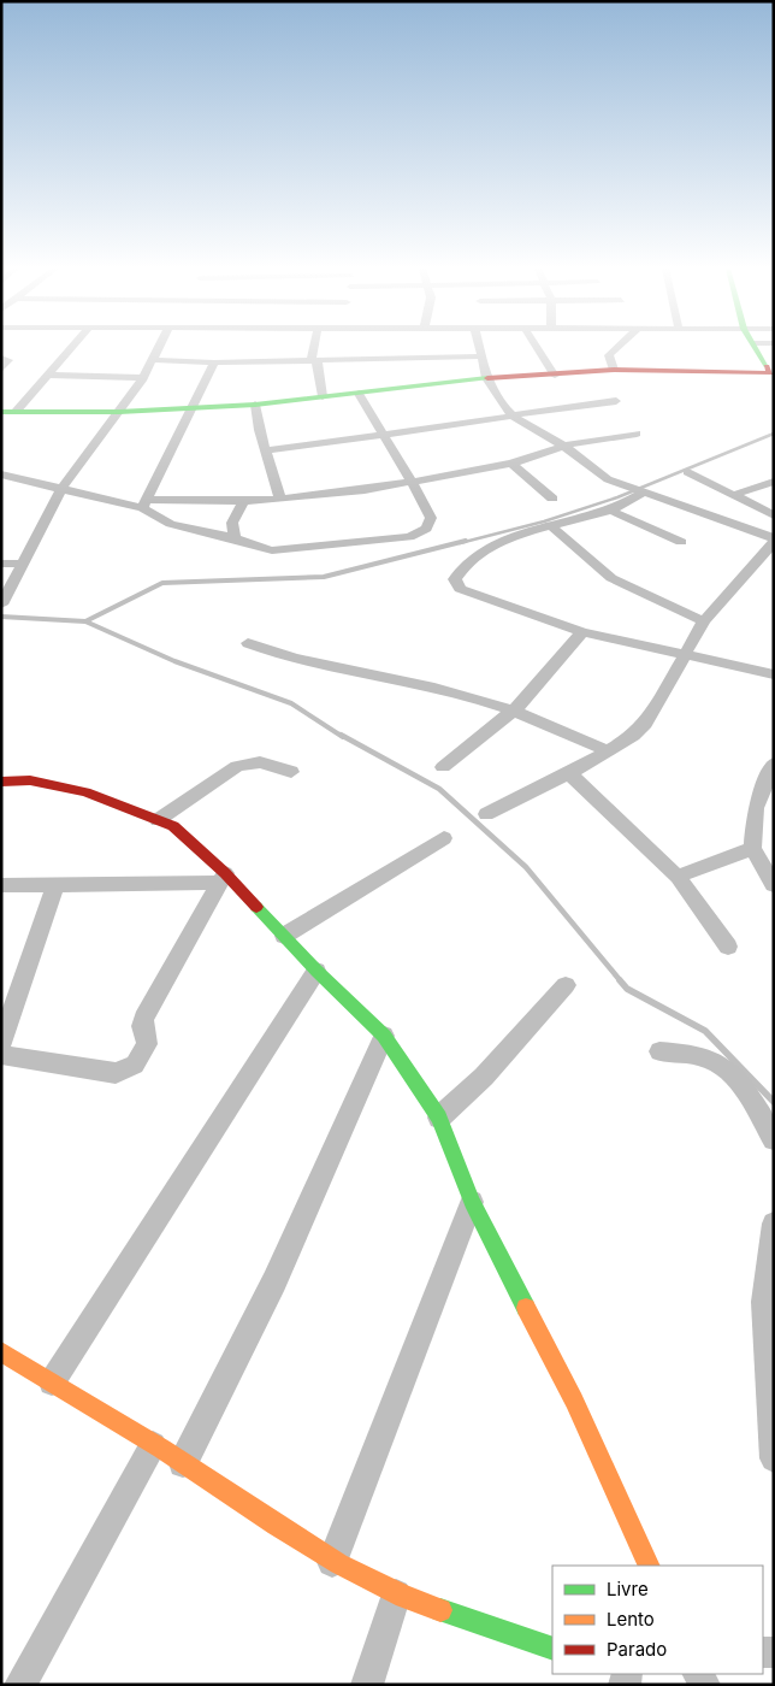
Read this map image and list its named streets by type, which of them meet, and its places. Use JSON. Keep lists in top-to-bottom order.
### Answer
{
  "legend": ["Livre", "Lento", "Parado"]
}
